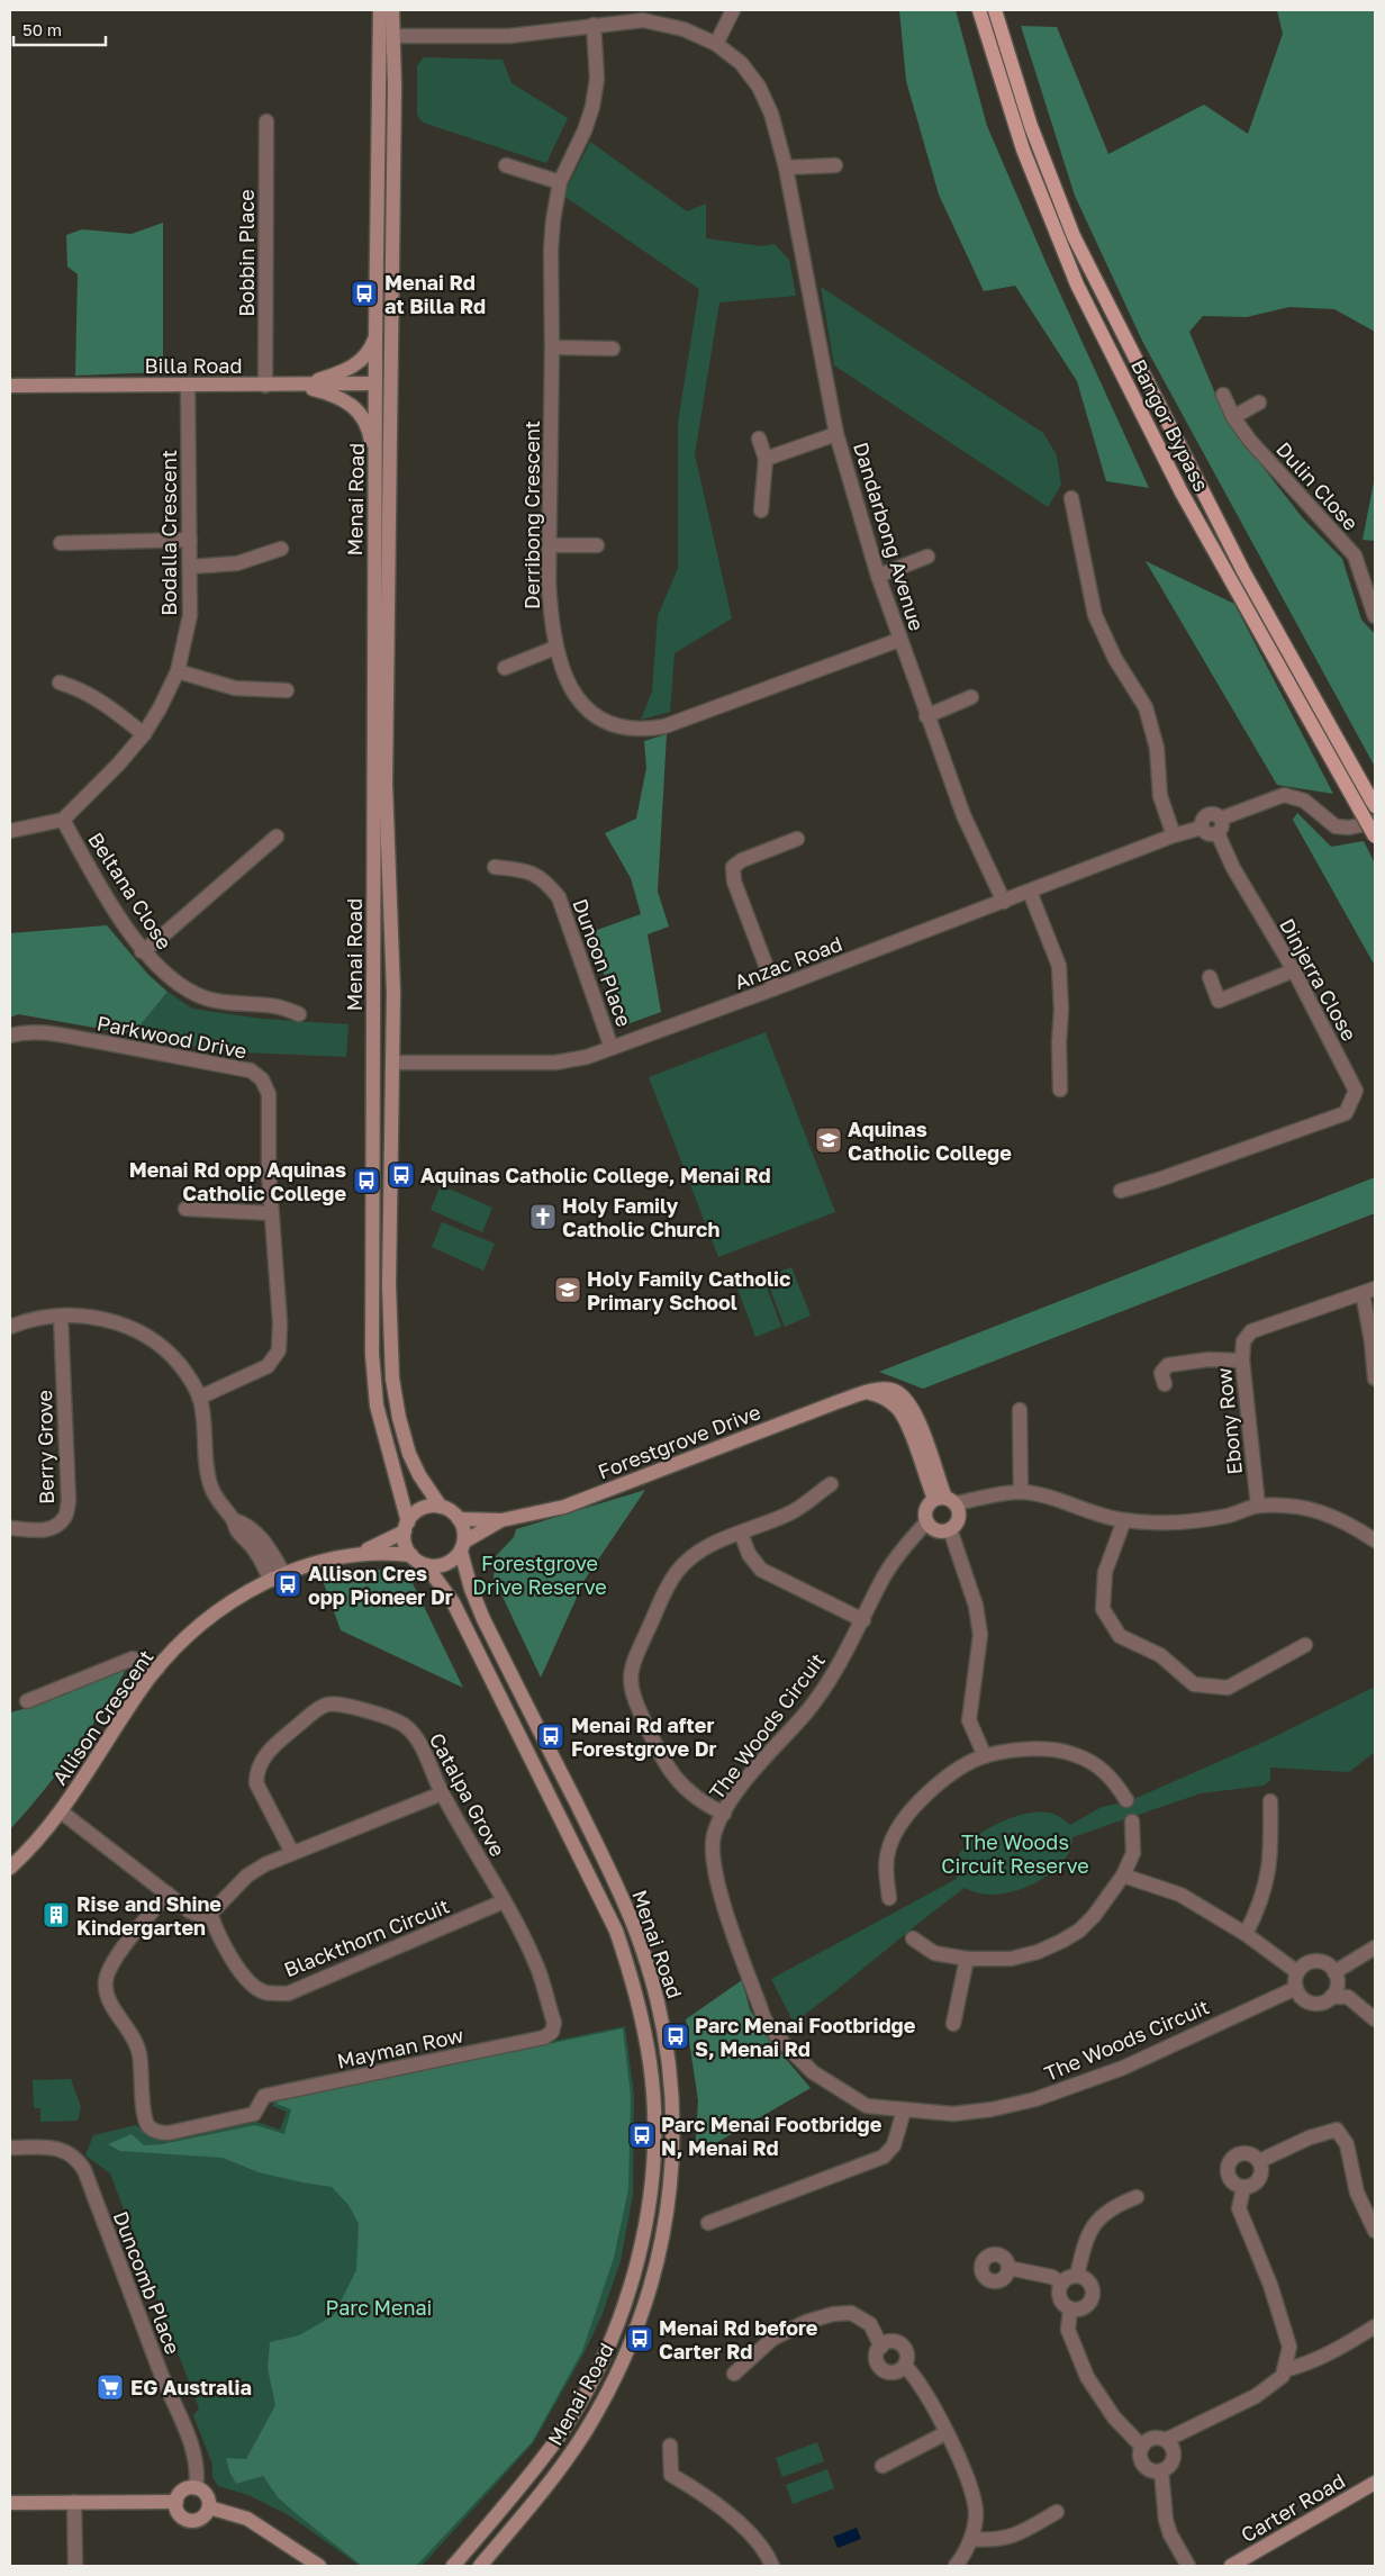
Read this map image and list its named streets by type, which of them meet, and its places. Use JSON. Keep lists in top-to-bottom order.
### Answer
{
  "streets": {
    "main road": [
      "Billa Road",
      "Bangor Bypass",
      "Menai Road",
      "Anzac Road",
      "Forestgrove Drive",
      "Allison Crescent",
      "Carter Road"
    ],
    "street": [
      "Bobbin Place",
      "Dulin Close",
      "Derribong Crescent",
      "Bodalla Crescent",
      "Dandarbong Avenue",
      "Beltana Close",
      "Dunoon Place",
      "Dinjerra Close",
      "Parkwood Drive",
      "Ebony Row",
      "Berry Grove",
      "The Woods Circuit",
      "Catalpa Grove",
      "Blackthorn Circuit",
      "Mayman Row",
      "Duncomb Place"
    ]
  },
  "crossings": [
    ["Bobbin Place", "Billa Road"],
    ["Billa Road", "Menai Road"],
    ["Billa Road", "Bodalla Crescent"],
    ["Menai Road", "Dandarbong Avenue"],
    ["Menai Road", "Anzac Road"],
    ["Derribong Crescent", "Dandarbong Avenue"],
    ["Bodalla Crescent", "Beltana Close"],
    ["Dandarbong Avenue", "Anzac Road"],
    ["Dunoon Place", "Anzac Road"],
    ["Anzac Road", "Dinjerra Close"],
    ["Forestgrove Drive", "The Woods Circuit"],
    ["Catalpa Grove", "Blackthorn Circuit"],
    ["Catalpa Grove", "Mayman Row"]
  ],
  "parks": ["Forestgrove Drive Reserve", "The Woods Circuit Reserve", "Parc Menai"],
  "places": {
    "bus stop": [
      "Menai Rd at Billa Rd",
      "Aquinas Catholic College, Menai Rd",
      "Menai Rd opp Aquinas Catholic College",
      "Allison Cres opp Pioneer Dr",
      "Menai Rd after Forestgrove Dr",
      "Parc Menai Footbridge S, Menai Rd",
      "Parc Menai Footbridge N, Menai Rd",
      "Menai Rd before Carter Rd"
    ],
    "school or university": ["Aquinas Catholic College", "Holy Family Catholic Primary School"],
    "church": ["Holy Family Catholic Church"],
    "building": ["Rise and Shine Kindergarten"],
    "supermarket": ["EG Australia"]
  },
  "scale_bar": "50 m"
}
